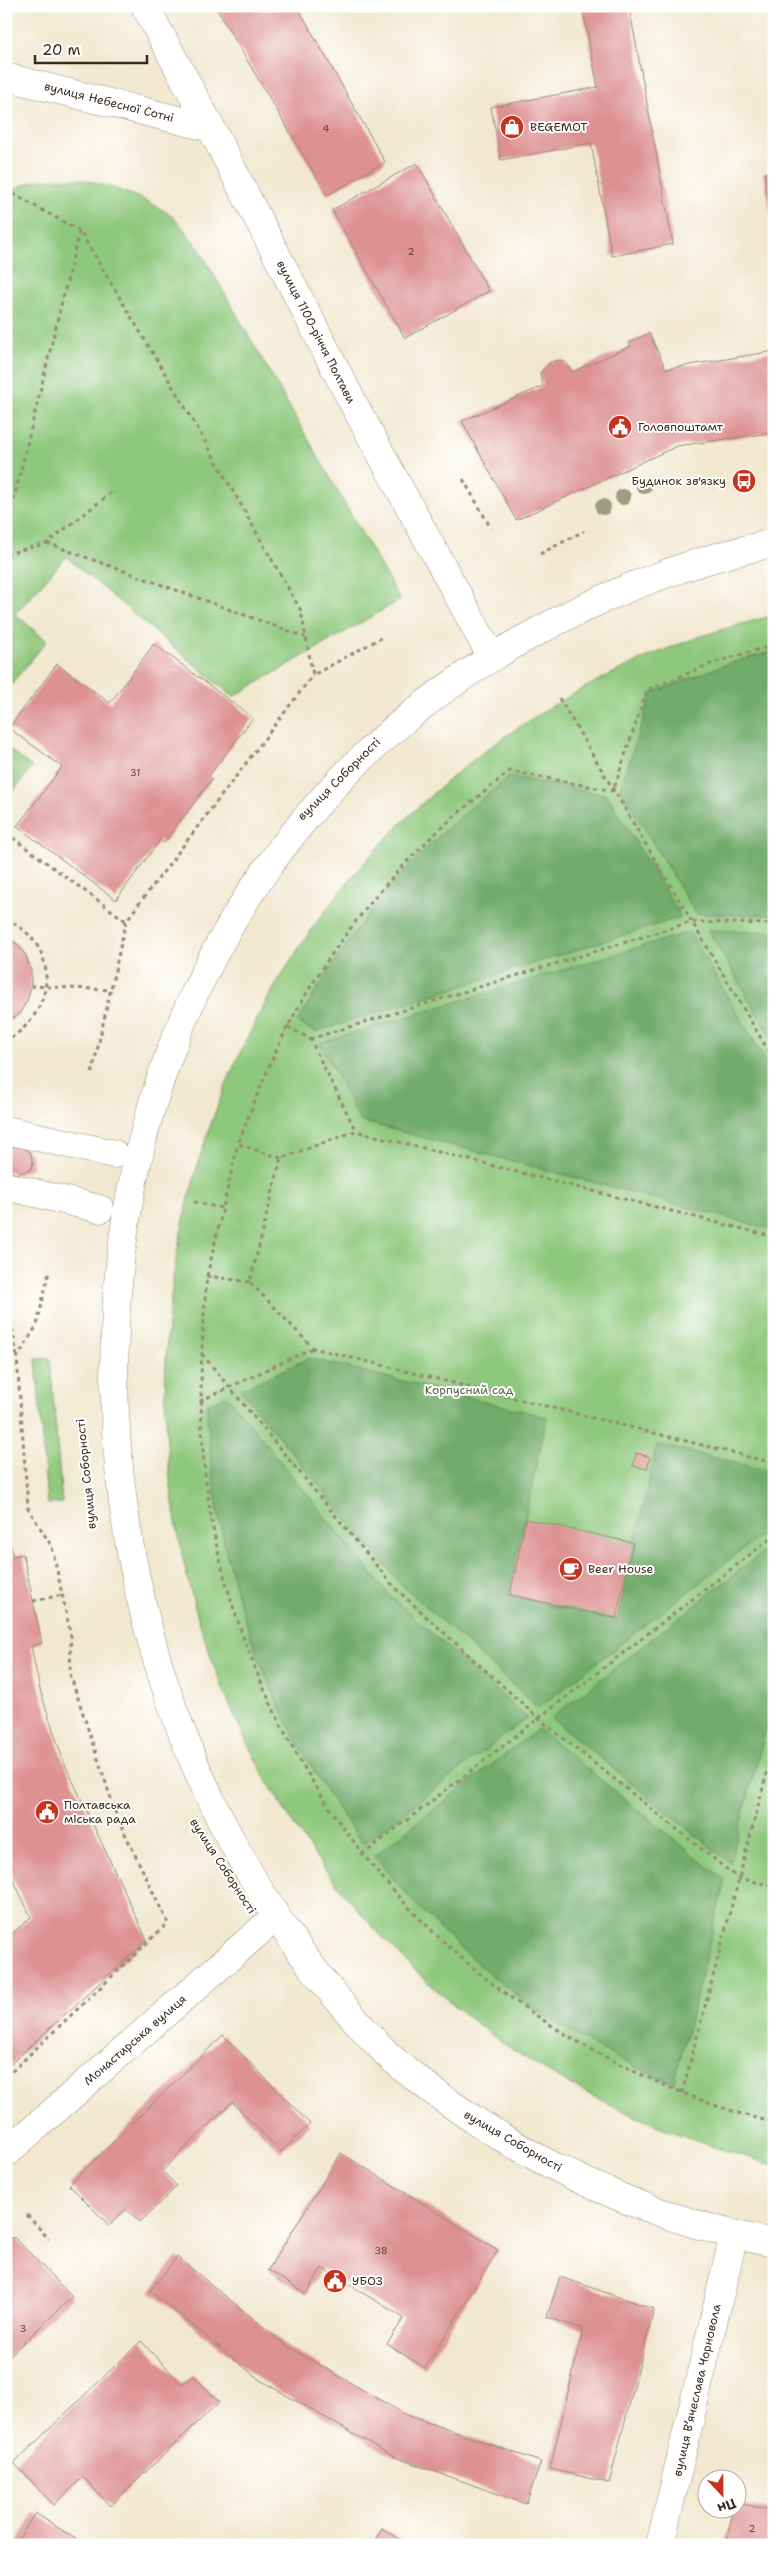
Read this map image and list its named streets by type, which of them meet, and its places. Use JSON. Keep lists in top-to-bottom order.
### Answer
{
  "streets": {
    "main road": [
      "вулиця Небесної Сотні",
      "вулиця 1100-річчя Полтави",
      "вулиця Соборності",
      "Монастирська вулиця",
      "вулиця Вʼячеслава Чорновола"
    ]
  },
  "crossings": [
    ["вулиця Небесної Сотні", "вулиця 1100-річчя Полтави"],
    ["вулиця 1100-річчя Полтави", "вулиця Соборності"],
    ["вулиця Соборності", "Монастирська вулиця"],
    ["вулиця Соборності", "вулиця Вʼячеслава Чорновола"]
  ],
  "parks": ["Корпусний сад"],
  "places": {
    "shop": ["BEGEMOT"],
    "public building": ["Головпоштамт", "Полтавська міська рада", "УБОЗ"],
    "bus stop": ["Будинок зв'язку"],
    "cafe": ["Beer House"]
  },
  "house_numbers": [
    "4",
    "2",
    "31",
    "38",
    "3",
    "2"
  ],
  "scale_bar": "20 m",
  "north": "bottom"
}
